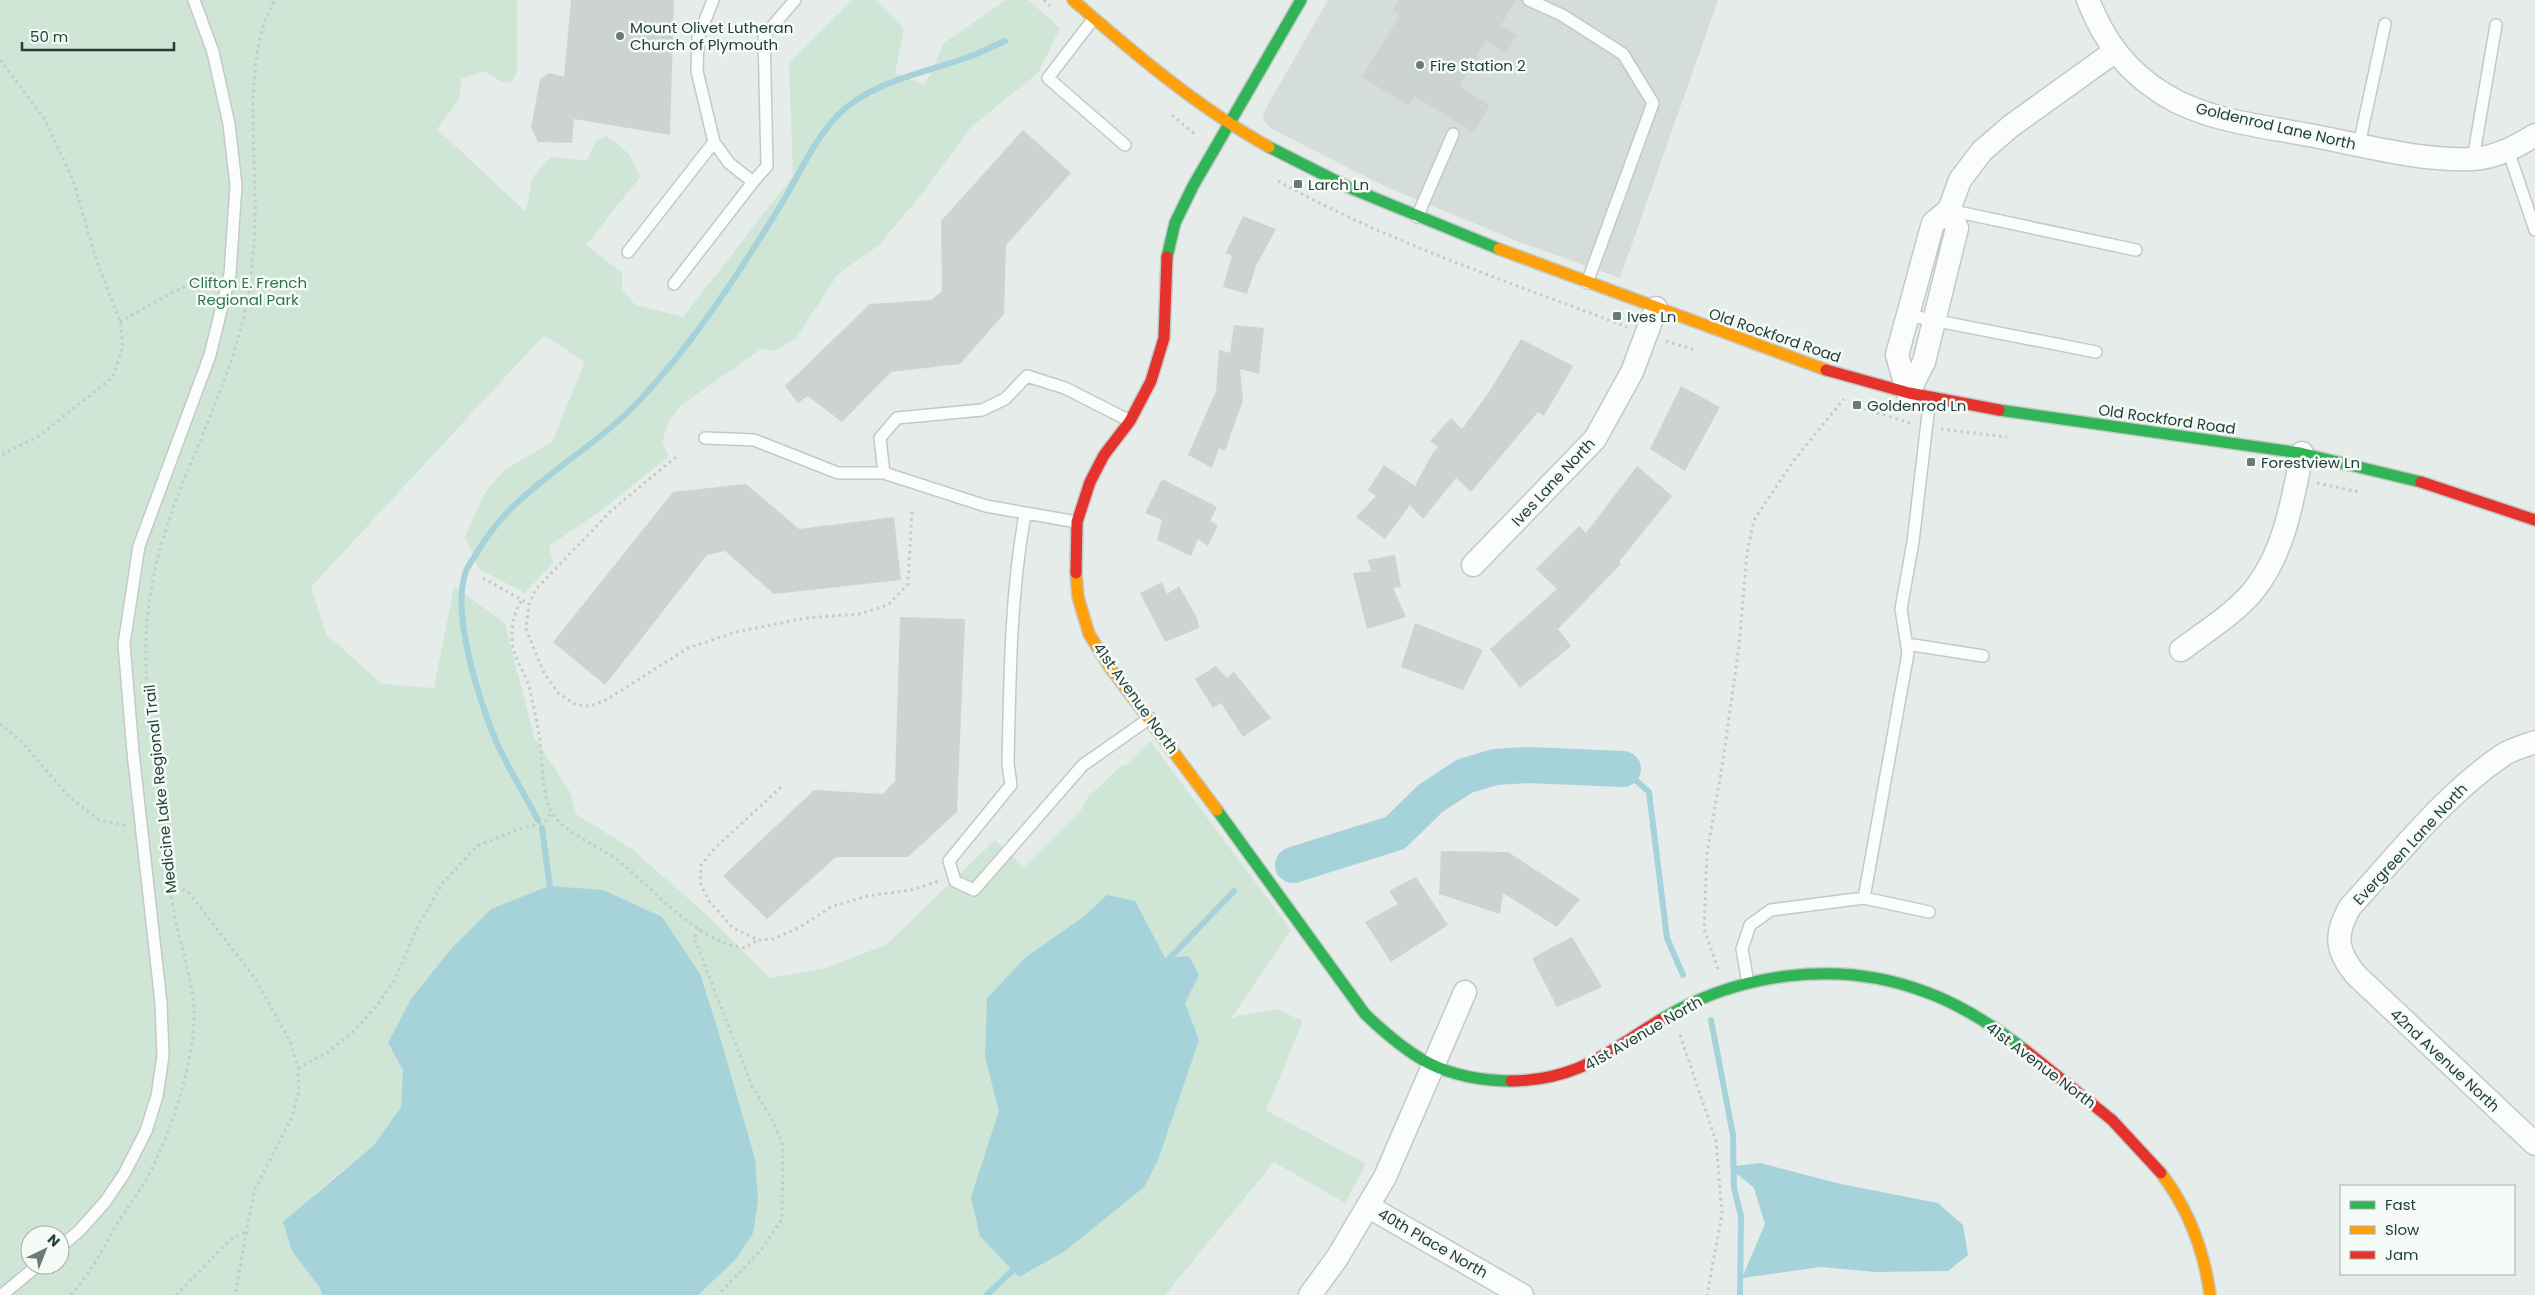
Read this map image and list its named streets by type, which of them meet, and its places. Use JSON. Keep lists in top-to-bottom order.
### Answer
{
  "streets": {
    "street": [
      "Goldenrod Lane North",
      "Old Rockford Road",
      "Ives Lane North",
      "41st Avenue North",
      "Evergreen Lane North",
      "42nd Avenue North",
      "40th Place North"
    ],
    "path": ["Medicine Lake Regional Trail"]
  },
  "crossings": [
    ["Old Rockford Road", "Ives Lane North"],
    ["Old Rockford Road", "41st Avenue North"],
    ["Evergreen Lane North", "42nd Avenue North"]
  ],
  "parks": ["Clifton E. French Regional Park"],
  "places": {
    "other": ["Mount Olivet Lutheran Church of Plymouth", "Fire Station 2"],
    "transit": [
      "Larch Ln",
      "Ives Ln",
      "Goldenrod Ln",
      "Forestview Ln"
    ]
  },
  "legend": ["Fast", "Slow", "Jam"],
  "scale_bar": "50 m",
  "north": "top right"
}
